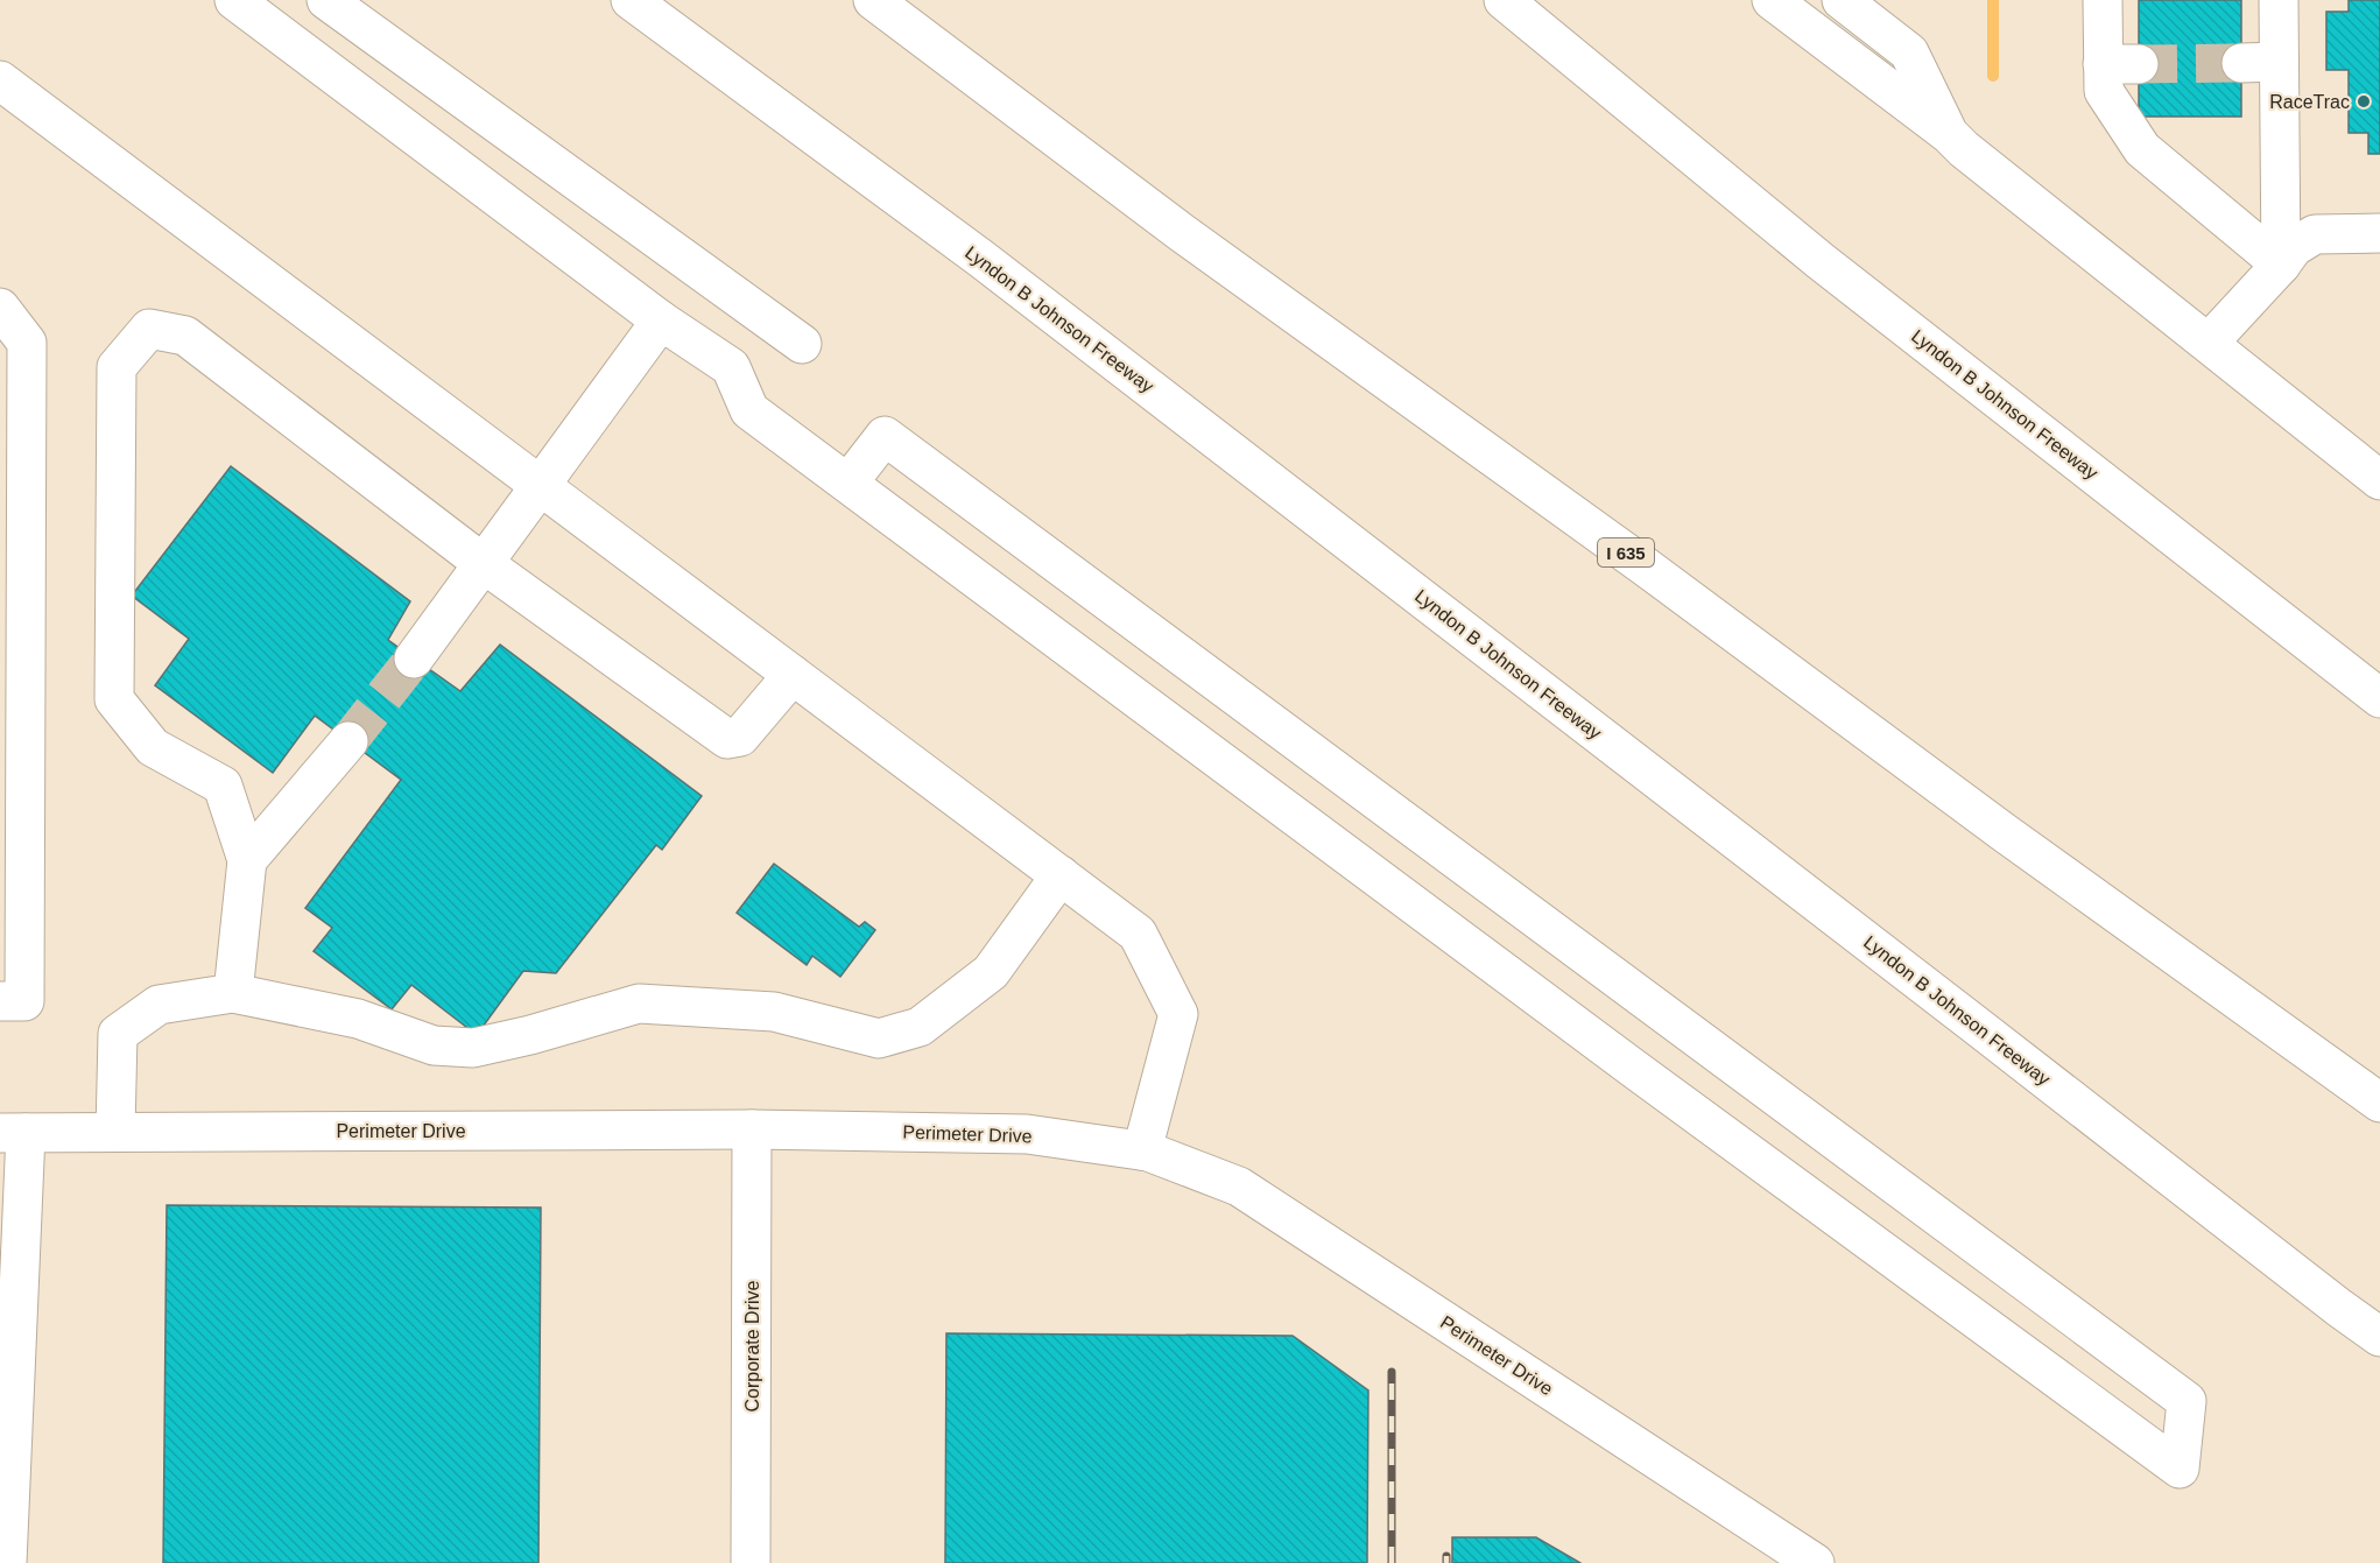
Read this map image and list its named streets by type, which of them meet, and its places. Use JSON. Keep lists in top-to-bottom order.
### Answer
{
  "streets": {
    "main road": [
      "Lyndon B Johnson Freeway",
      "I 635",
      "Perimeter Drive",
      "Corporate Drive"
    ]
  },
  "crossings": [
    ["Perimeter Drive", "Corporate Drive"]
  ],
  "places": ["RaceTrac"]
}
